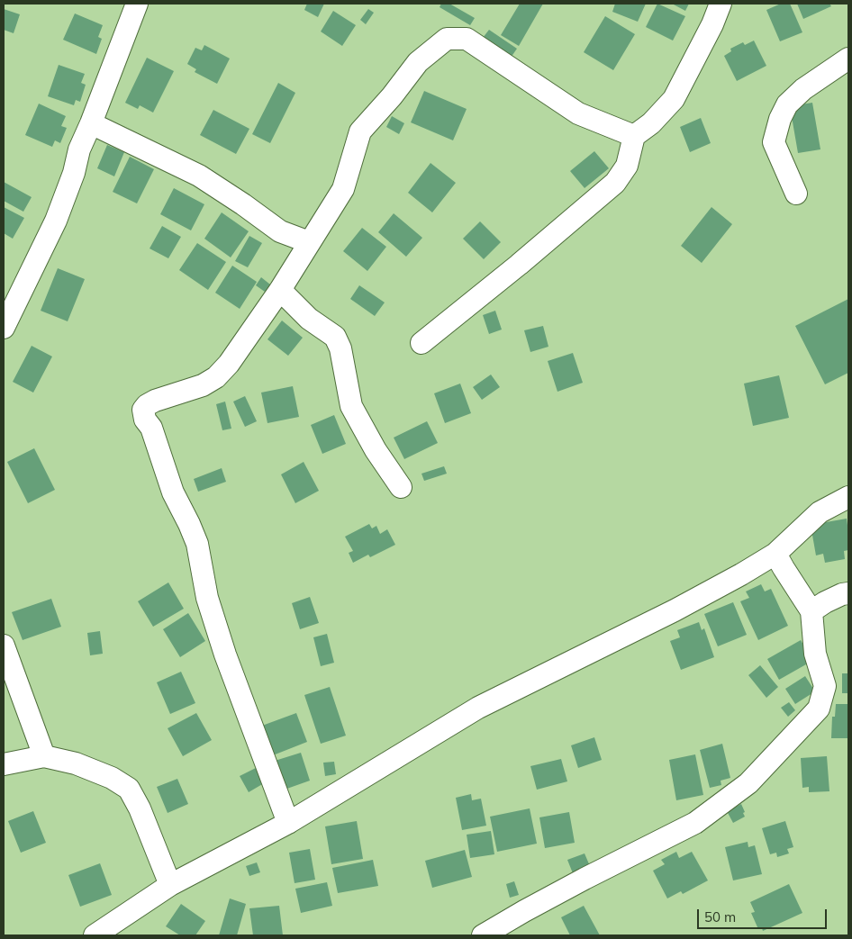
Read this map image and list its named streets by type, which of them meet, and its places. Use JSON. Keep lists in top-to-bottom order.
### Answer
{
  "scale_bar": "50 m"
}
